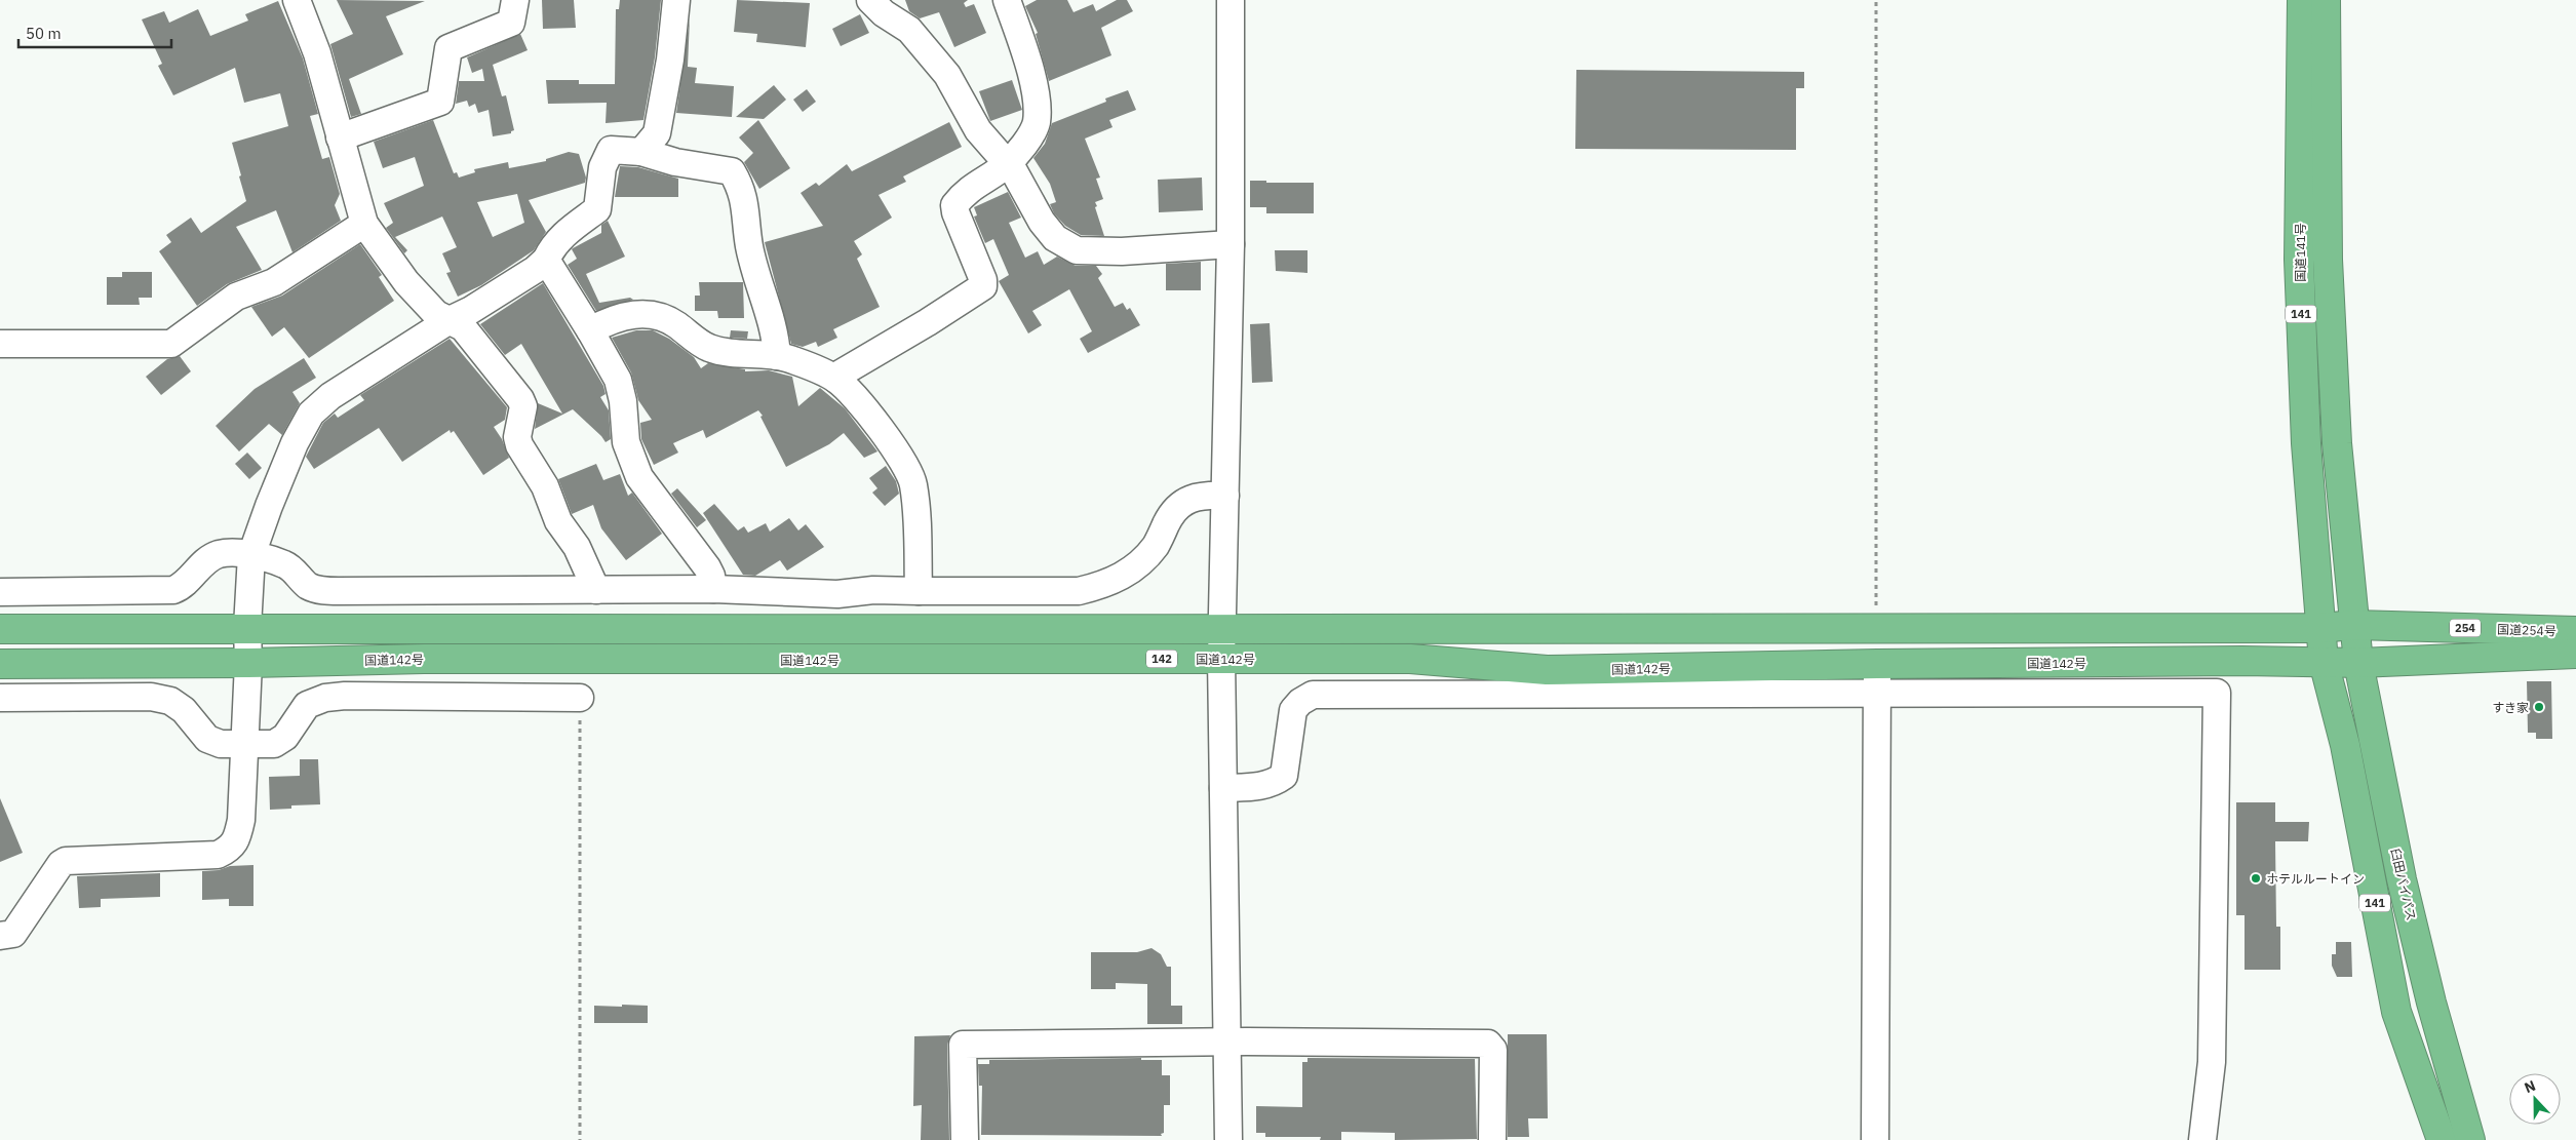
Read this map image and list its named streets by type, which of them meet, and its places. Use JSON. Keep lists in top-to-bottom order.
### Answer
{
  "streets": {
    "highway": [
      "国道141号",
      "141",
      "254",
      "国道254号",
      "142",
      "国道142号",
      "臼田バイパス"
    ]
  },
  "crossings": [
    ["国道141号", "141"],
    ["141", "国道254号"],
    ["141", "国道142号"],
    ["141", "臼田バイパス"],
    ["国道254号", "国道142号"],
    ["国道254号", "臼田バイパス"],
    ["国道142号", "臼田バイパス"]
  ],
  "places": ["すき家", "ホテルルートイン"],
  "scale_bar": "50 m",
  "north": "top"
}
